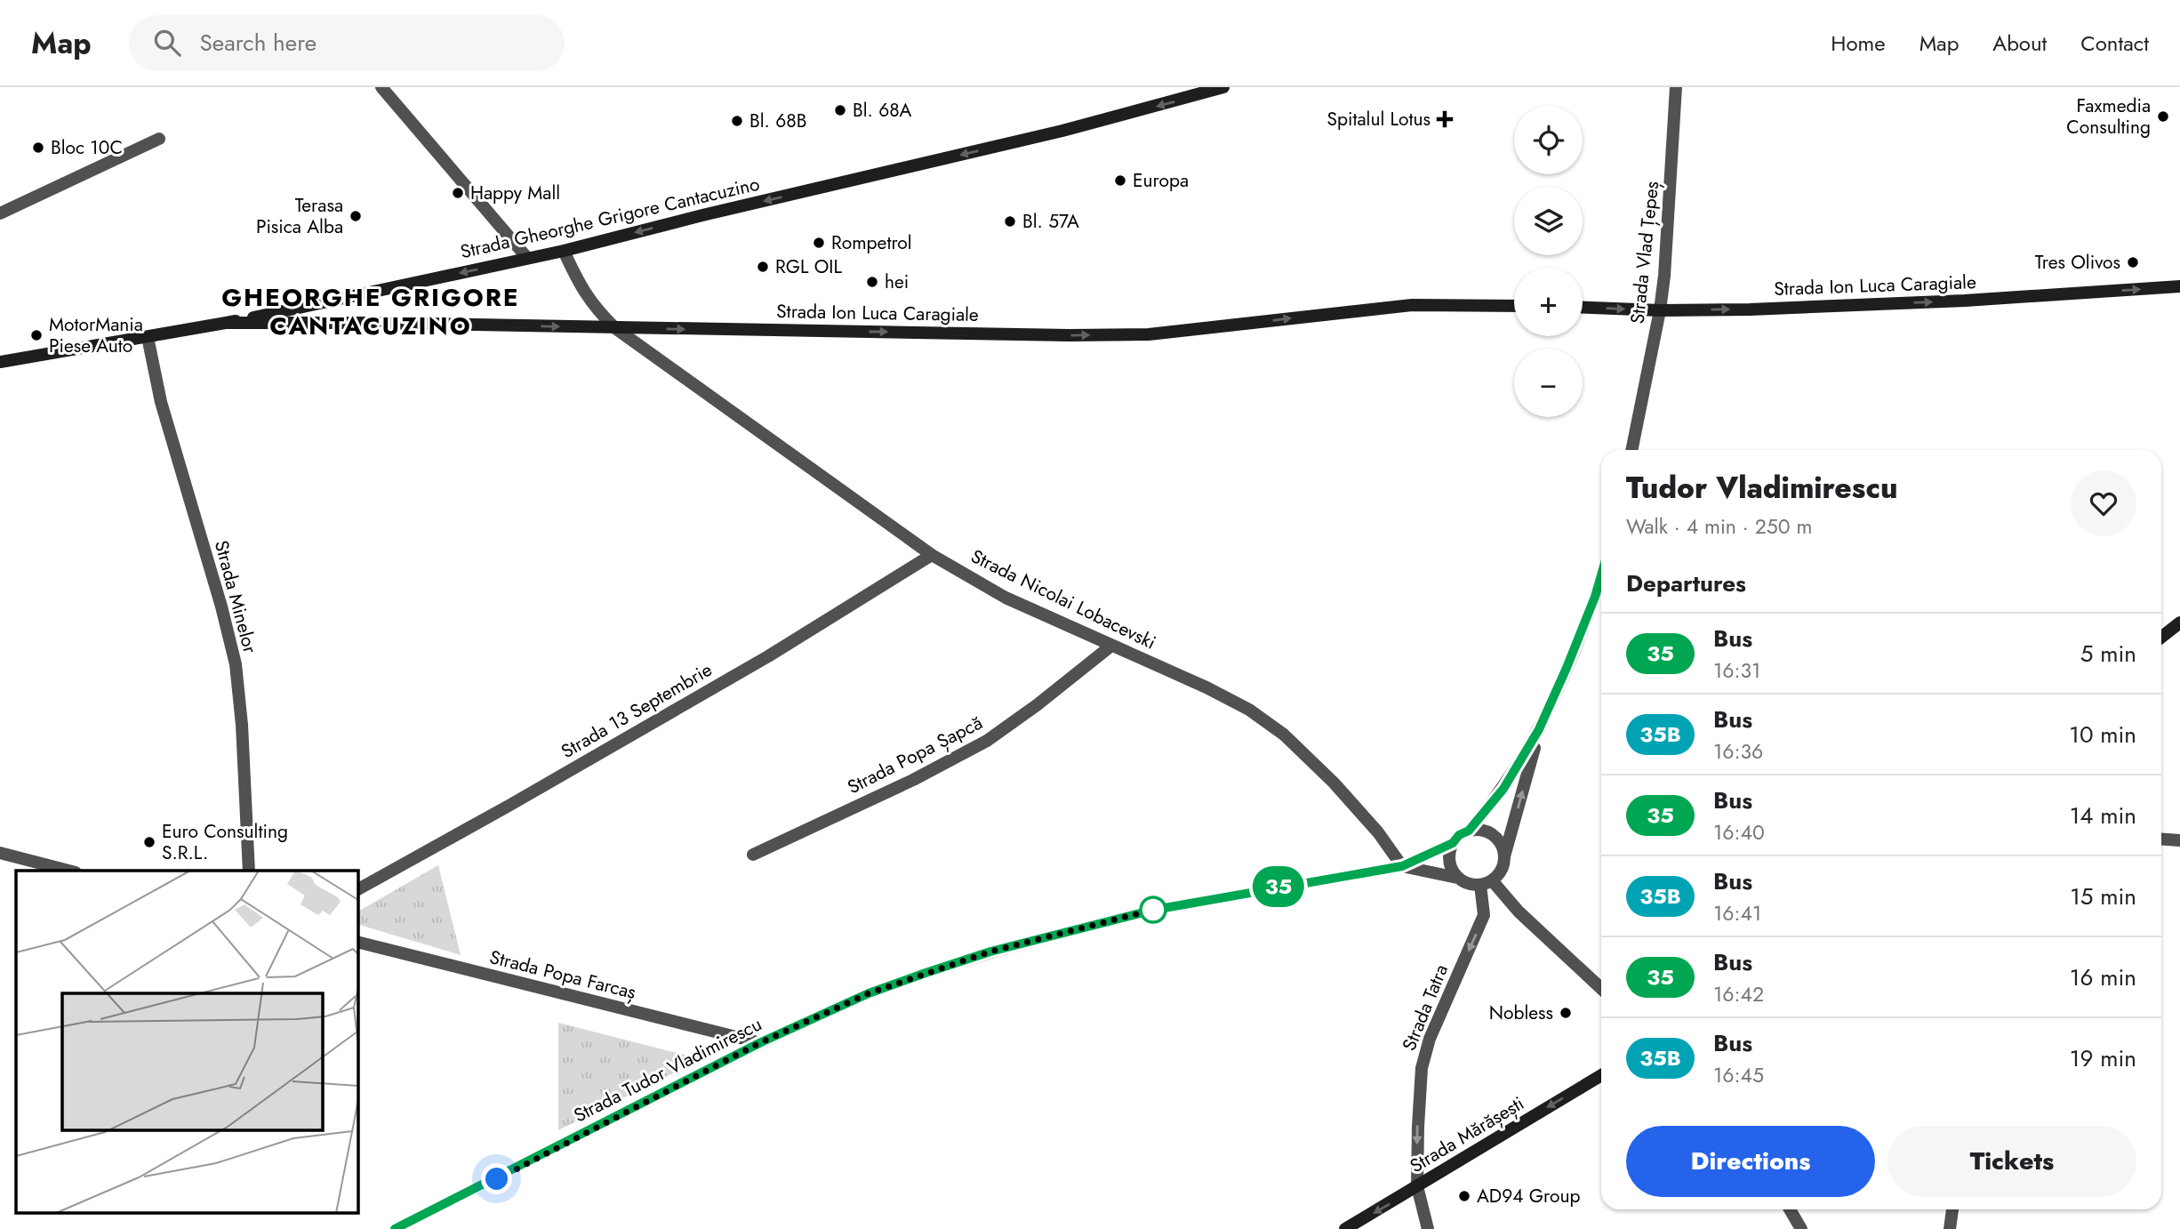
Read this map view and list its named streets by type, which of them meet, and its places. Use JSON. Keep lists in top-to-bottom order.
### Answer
{
  "streets": {
    "main road": ["Strada Gheorghe Grigore Cantacuzino", "Strada Ion Luca Caragiale", "Strada Mărășești"],
    "street": [
      "Strada Vlad Țepeș",
      "Strada Minelor",
      "Strada Nicolai Lobacevski",
      "Strada 13 Septembrie",
      "Strada Popa Șapcă",
      "Strada Popa Farcaș",
      "Strada Tatra",
      "Strada Tudor Vladimirescu"
    ]
  },
  "crossings": [
    ["Strada Gheorghe Grigore Cantacuzino", "Strada Ion Luca Caragiale"],
    ["Strada Gheorghe Grigore Cantacuzino", "Strada Minelor"],
    ["Strada Gheorghe Grigore Cantacuzino", "Strada Nicolai Lobacevski"],
    ["Strada Vlad Țepeș", "Strada Ion Luca Caragiale"],
    ["Strada Ion Luca Caragiale", "Strada Nicolai Lobacevski"],
    ["Strada Nicolai Lobacevski", "Strada 13 Septembrie"],
    ["Strada Nicolai Lobacevski", "Strada Popa Șapcă"],
    ["Strada Nicolai Lobacevski", "Strada Tudor Vladimirescu"],
    ["Strada Popa Farcaș", "Strada Tudor Vladimirescu"],
    ["Strada Tatra", "Strada Tudor Vladimirescu"],
    ["Strada Tatra", "Strada Mărășești"]
  ],
  "one_way": [
    "Strada Gheorghe Grigore Cantacuzino",
    "Strada Ion Luca Caragiale",
    "Strada Tatra",
    "Strada Mărășești"
  ],
  "districts": ["GHEORGHE GRIGORE CANTACUZINO"],
  "places": {
    "other": [
      "Bl. 68A",
      "Faxmedia Consulting",
      "Bl. 68B",
      "Bloc 10C",
      "Europa",
      "Happy Mall",
      "Terasa Pisica Alba",
      "Bl. 57A",
      "Rompetrol",
      "Tres Olivos",
      "RGL OIL",
      "hei",
      "MotorMania Piese Auto",
      "Euro Consulting S.R.L.",
      "Nobless",
      "AD94 Group"
    ],
    "health": ["Spitalul Lotus"]
  },
  "lines": ["bus line 35"],
  "page": {
    "header": "Map",
    "search": "Search here",
    "nav": [
      "Home",
      "Map",
      "About",
      "Contact"
    ],
    "on_map": "35",
    "map_buttons": ["+", "−"],
    "heading": [
      ["Tudor Vladimirescu", "Walk · 4 min · 250 m"],
      "Departures"
    ],
    "list": [
      {
        "mark": "35",
        "name": "Bus",
        "note": "16:31",
        "value": "5 min"
      },
      {
        "mark": "35B",
        "name": "Bus",
        "note": "16:36",
        "value": "10 min"
      },
      {
        "mark": "35",
        "name": "Bus",
        "note": "16:40",
        "value": "14 min"
      },
      {
        "mark": "35B",
        "name": "Bus",
        "note": "16:41",
        "value": "15 min"
      },
      {
        "mark": "35",
        "name": "Bus",
        "note": "16:42",
        "value": "16 min"
      },
      {
        "mark": "35B",
        "name": "Bus",
        "note": "16:45",
        "value": "19 min"
      }
    ],
    "buttons": ["Directions", "Tickets"]
  }
}
